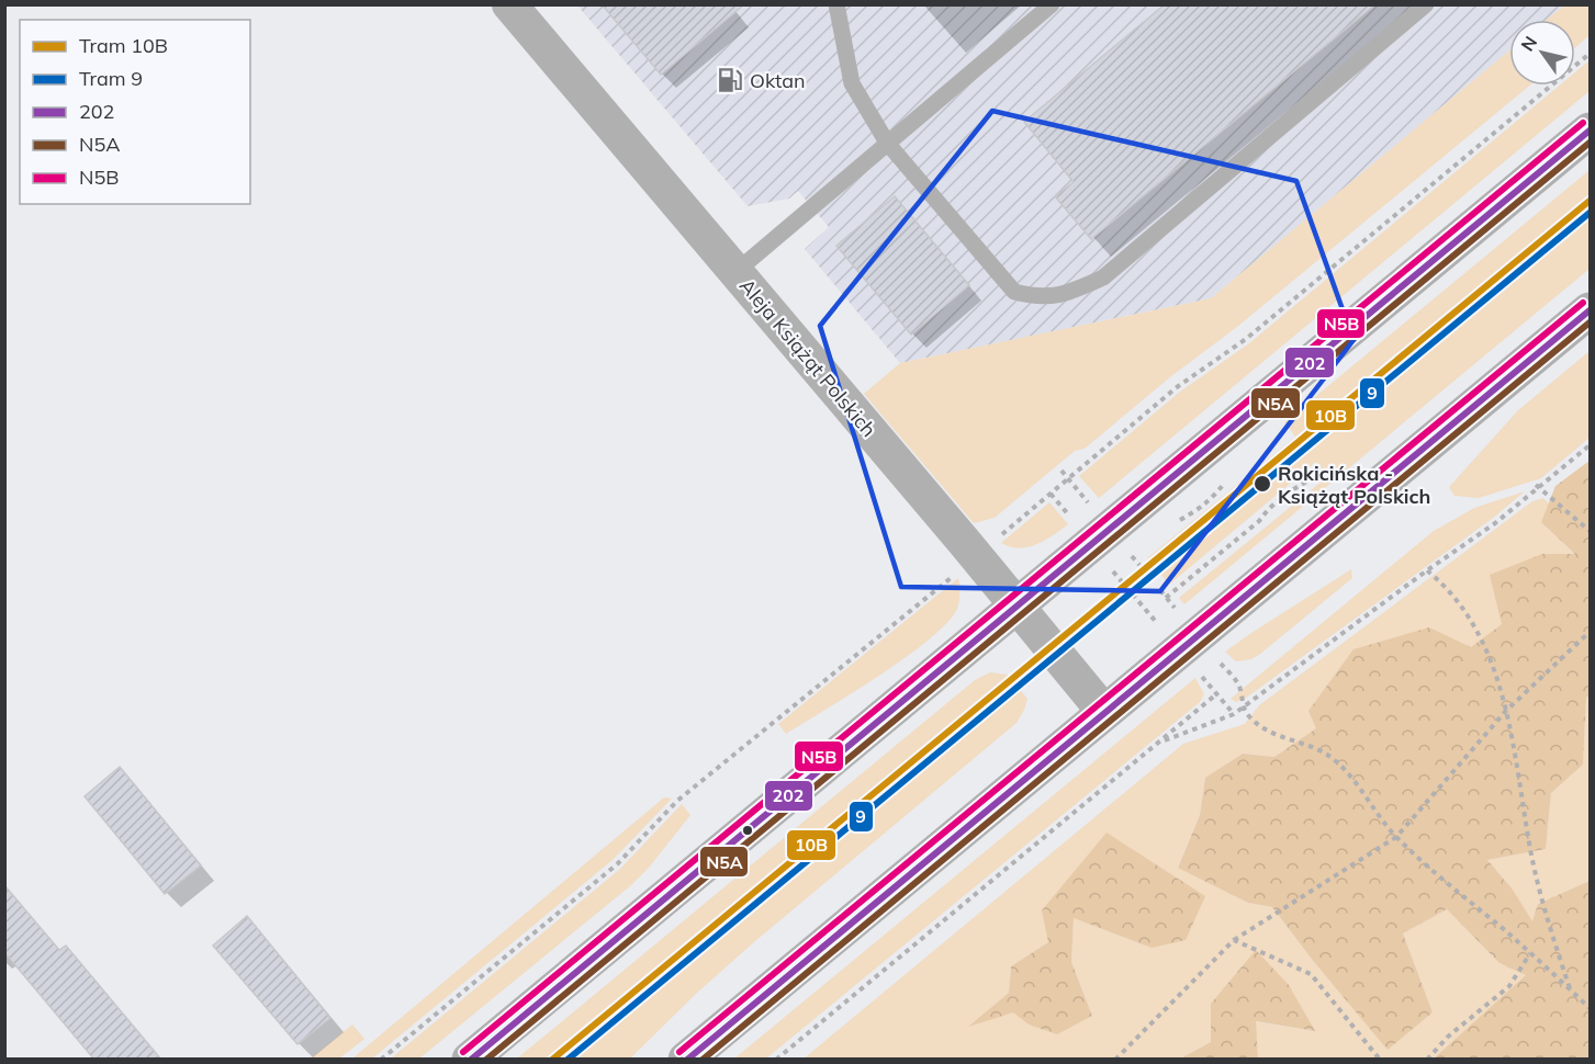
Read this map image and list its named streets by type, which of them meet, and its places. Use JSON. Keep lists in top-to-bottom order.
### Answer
{
  "streets": {
    "street": ["Aleja Książąt Polskich"]
  },
  "places": {
    "fuel station": ["Oktan"],
    "other": ["Rokicińska - Książąt Polskich"]
  },
  "lines": [
    "transit line N5B",
    "transit line 202",
    "transit line N5A",
    "tram line 10B",
    "tram line 9"
  ],
  "legend": [
    "Tram 10B",
    "Tram 9",
    "202",
    "N5A",
    "N5B"
  ],
  "north": "top left"
}
